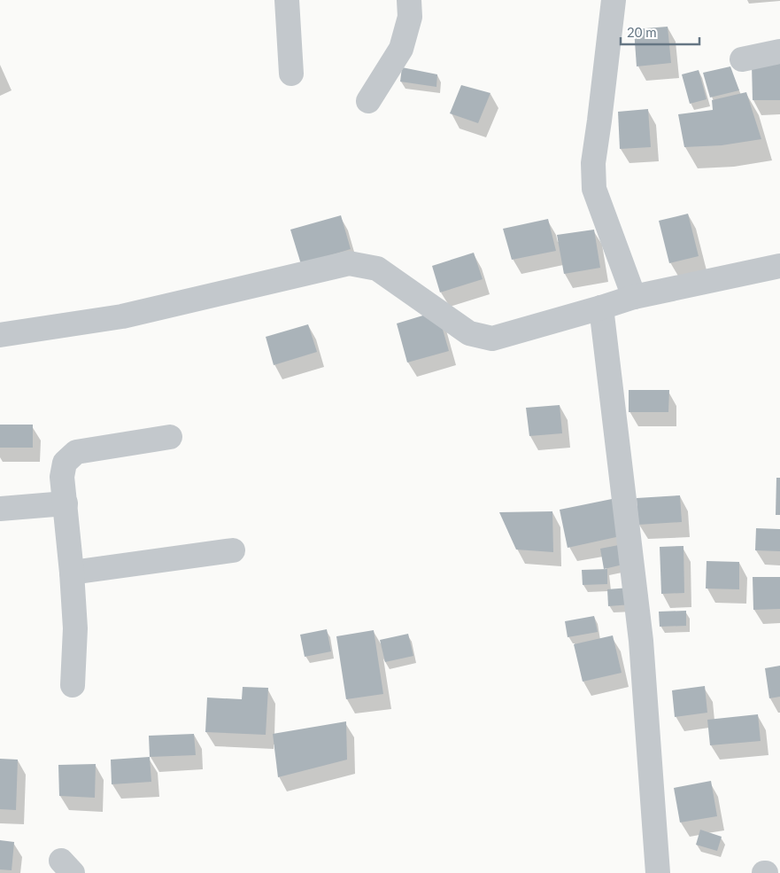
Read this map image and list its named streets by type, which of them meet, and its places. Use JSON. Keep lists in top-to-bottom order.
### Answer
{
  "scale_bar": "20 m"
}
